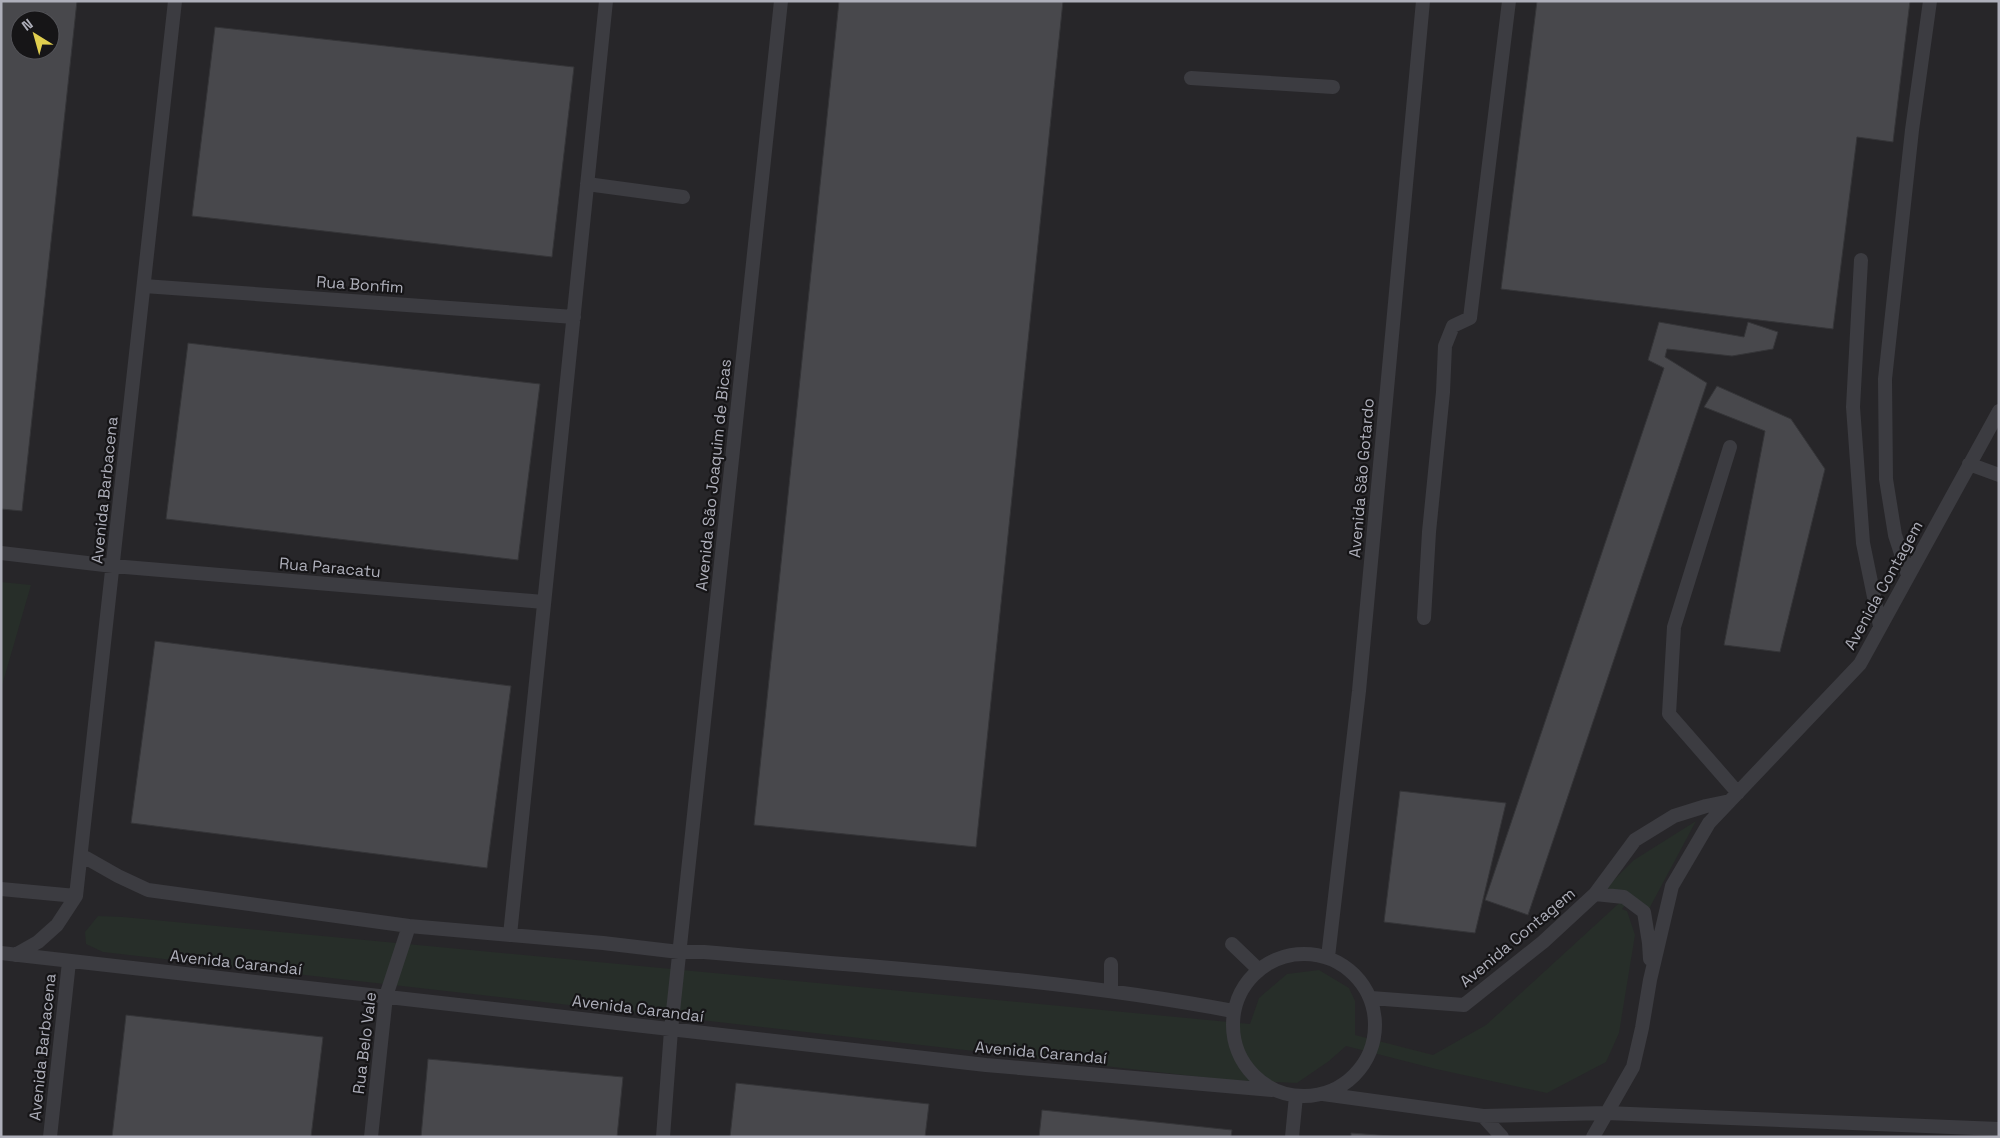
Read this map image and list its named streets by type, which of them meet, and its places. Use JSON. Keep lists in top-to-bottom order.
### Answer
{
  "streets": {
    "lane": [
      "Rua Bonfim",
      "Avenida São Joaquim de Bicas",
      "Avenida São Gotardo",
      "Avenida Barbacena",
      "Rua Paracatu",
      "Avenida Contagem",
      "Avenida Carandaí",
      "Rua Belo Vale"
    ]
  },
  "crossings": [
    ["Rua Bonfim", "Avenida Barbacena"],
    ["Avenida São Joaquim de Bicas", "Avenida Carandaí"],
    ["Avenida São Gotardo", "Avenida Contagem"],
    ["Avenida São Gotardo", "Avenida Carandaí"],
    ["Avenida Barbacena", "Rua Paracatu"],
    ["Avenida Barbacena", "Avenida Carandaí"],
    ["Avenida Contagem", "Avenida Carandaí"],
    ["Avenida Carandaí", "Rua Belo Vale"]
  ],
  "north": "top left"
}
